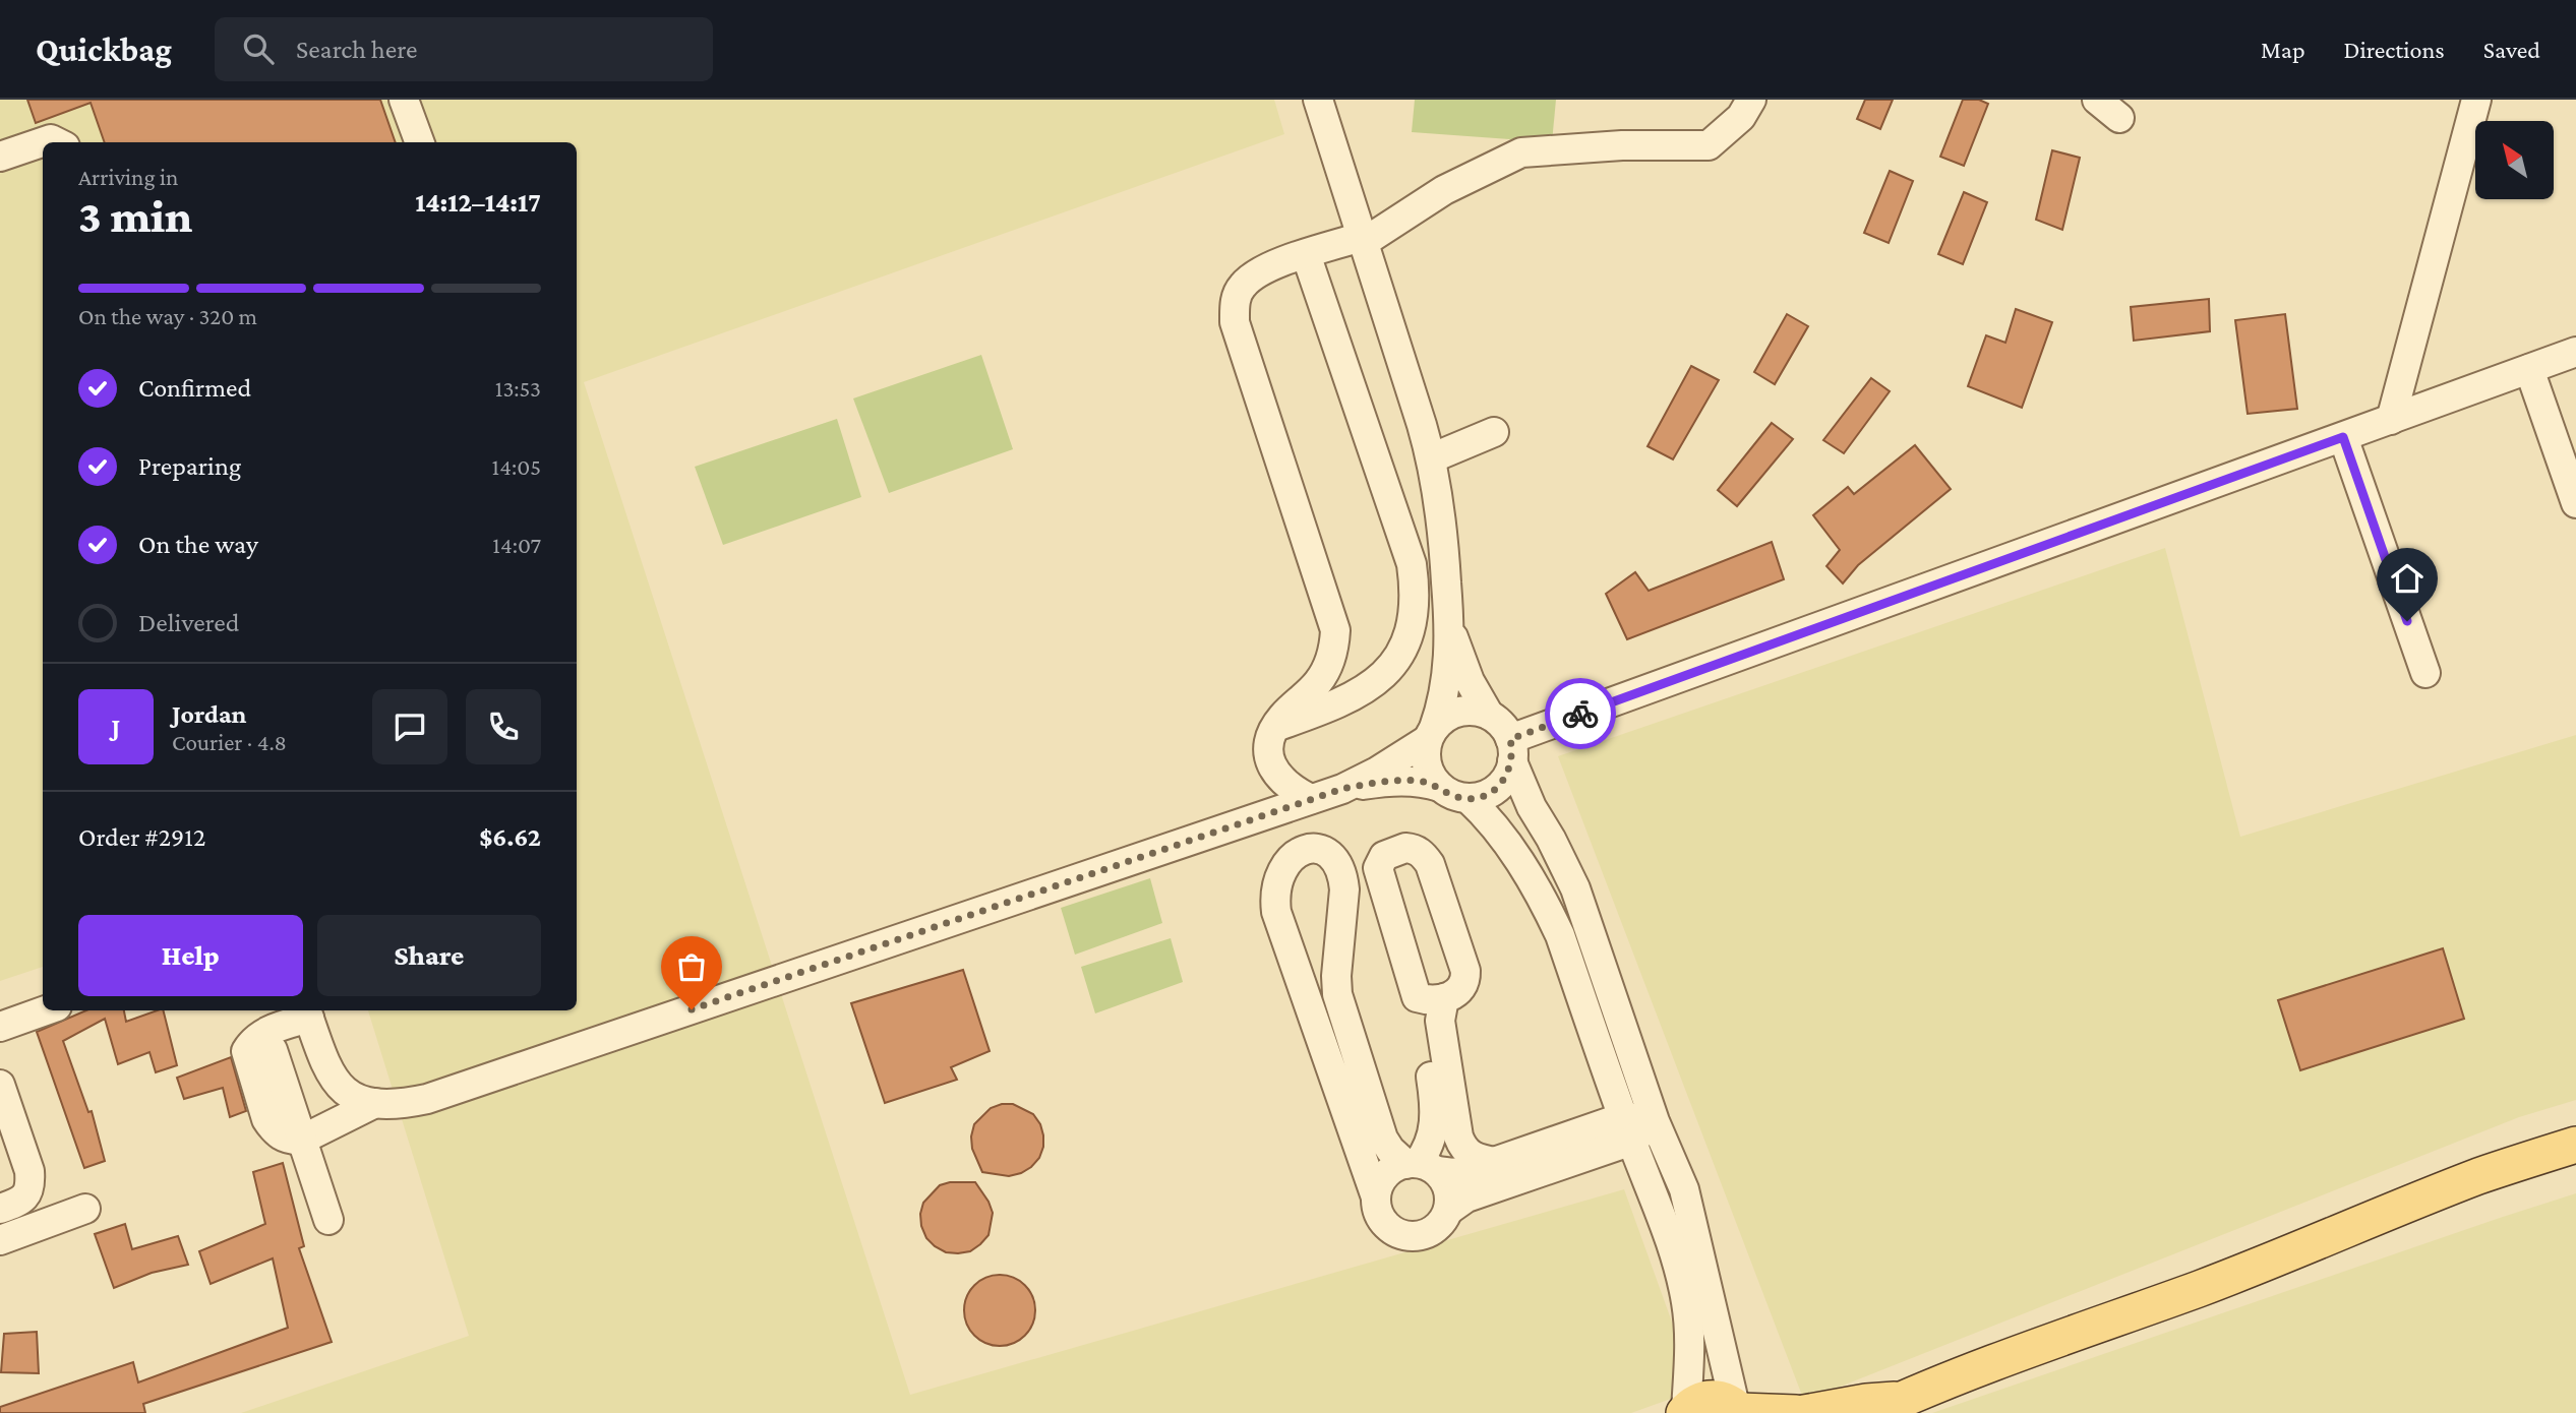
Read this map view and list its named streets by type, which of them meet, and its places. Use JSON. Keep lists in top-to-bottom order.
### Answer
{
  "north": "top left",
  "page": {
    "header": "Quickbag",
    "search": "Search here",
    "nav": ["Map", "Directions", "Saved"],
    "heading": ["3 min", "Arriving in", "14:12–14:17"],
    "panel": [
      "Jordan",
      "Courier · 4.8",
      "Order #2912",
      "$6.62"
    ],
    "bar": "On the way · 320 m",
    "list": [
      ["Confirmed", "13:53"],
      ["Preparing", "14:05"],
      ["On the way", "14:07"],
      "Delivered"
    ],
    "round": "J",
    "buttons": ["Help", "Share"]
  }
}
